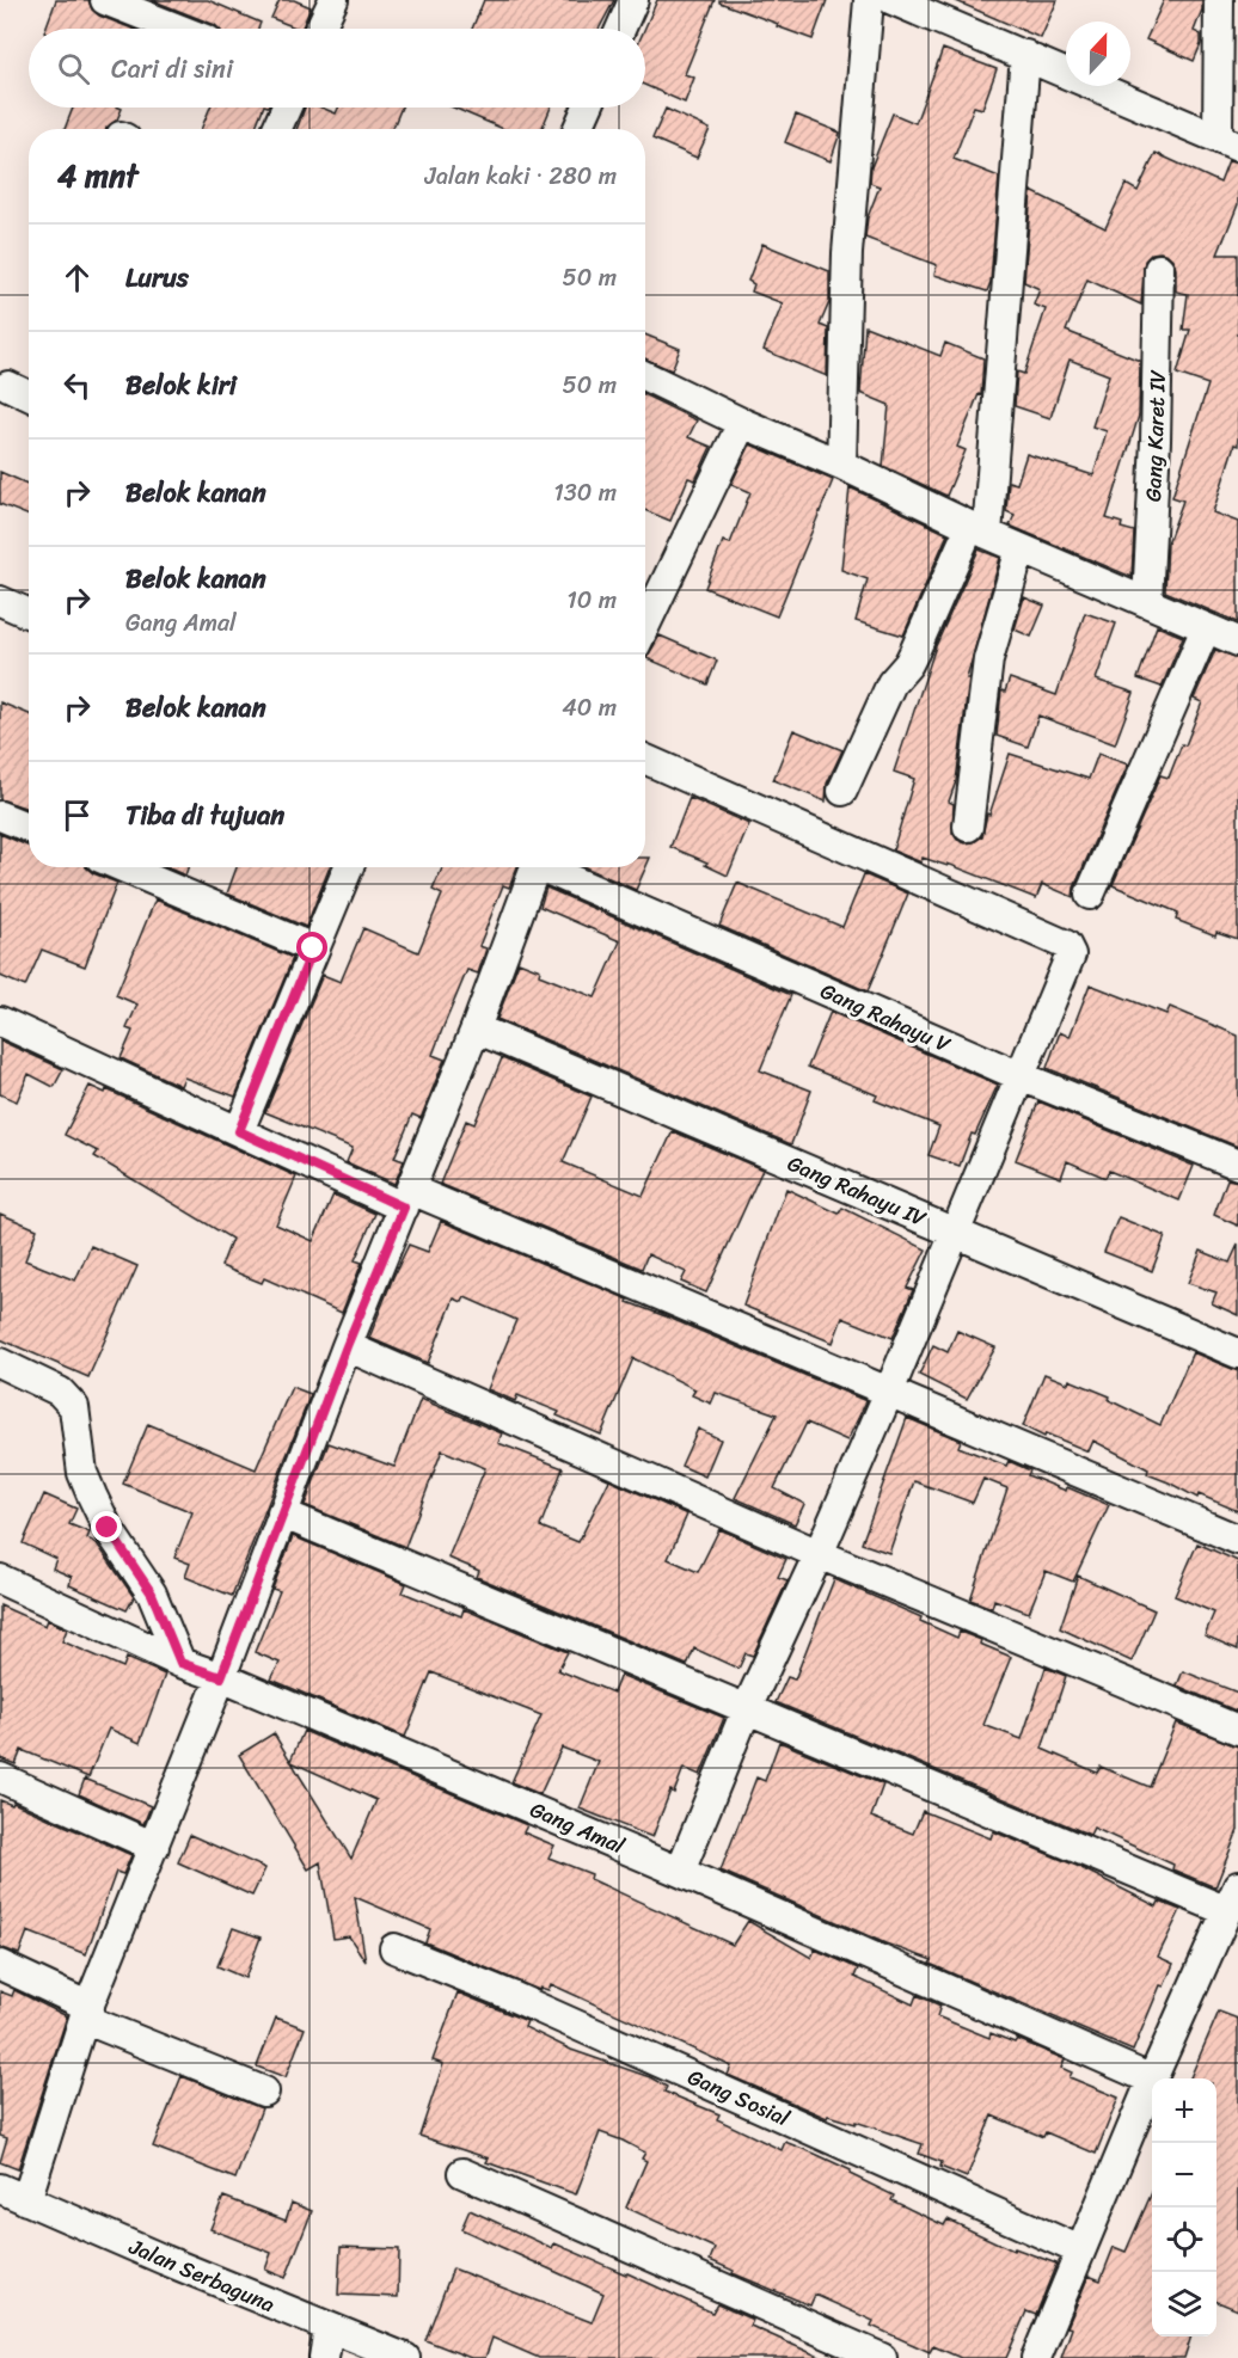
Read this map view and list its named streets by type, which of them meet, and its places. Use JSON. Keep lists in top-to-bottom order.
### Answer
{
  "streets": {
    "street": [
      "Gang Karet IV",
      "Gang Rahayu V",
      "Gang Rahayu IV",
      "Gang Amal",
      "Gang Sosial",
      "Jalan Serbaguna"
    ]
  },
  "north": "top",
  "page": {
    "search": "Cari di sini",
    "heading": ["4 mnt", "Jalan kaki · 280 m"],
    "list": [
      ["Lurus", "50 m"],
      ["Belok kiri", "50 m"],
      ["Belok kanan", "130 m"],
      ["Belok kanan", "Gang Amal", "10 m"],
      ["Belok kanan", "40 m"],
      "Tiba di tujuan"
    ],
    "map_buttons": ["+", "−"]
  }
}
